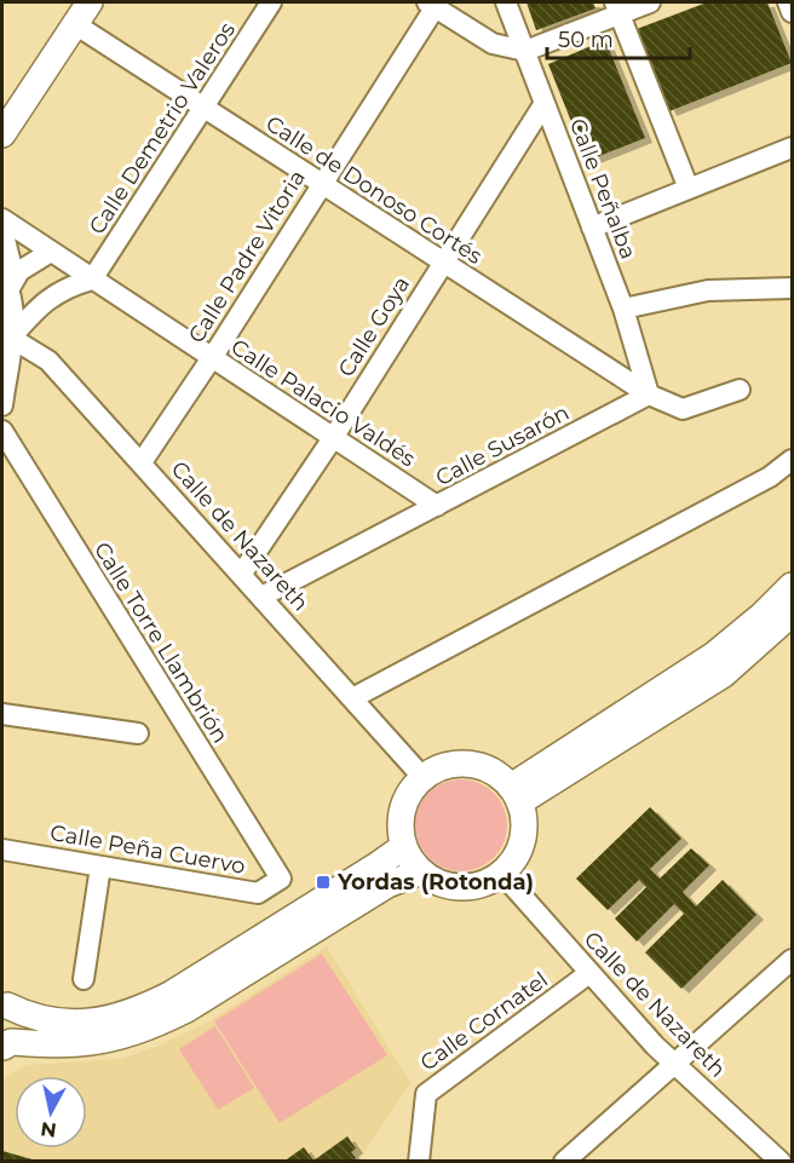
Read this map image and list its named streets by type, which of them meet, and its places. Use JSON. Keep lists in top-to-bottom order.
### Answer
{
  "streets": {
    "street": [
      "Calle Demetrio Valeros",
      "Calle Peñalba",
      "Calle de Donoso Cortés",
      "Calle Padre Vitoria",
      "Calle Goya",
      "Calle Palacio Valdés",
      "Calle Susarón",
      "Calle de Nazareth",
      "Calle Torre Llambrión",
      "Calle Peña Cuervo",
      "Calle Cornatel"
    ]
  },
  "crossings": [
    ["Calle Demetrio Valeros", "Calle de Donoso Cortés"],
    ["Calle Demetrio Valeros", "Calle Palacio Valdés"],
    ["Calle Peñalba", "Calle de Donoso Cortés"],
    ["Calle Peñalba", "Calle Goya"],
    ["Calle Peñalba", "Calle Susarón"],
    ["Calle de Donoso Cortés", "Calle Padre Vitoria"],
    ["Calle de Donoso Cortés", "Calle Goya"],
    ["Calle de Donoso Cortés", "Calle Susarón"],
    ["Calle Padre Vitoria", "Calle Palacio Valdés"],
    ["Calle Padre Vitoria", "Calle de Nazareth"],
    ["Calle Goya", "Calle Palacio Valdés"],
    ["Calle Goya", "Calle de Nazareth"],
    ["Calle Palacio Valdés", "Calle Susarón"],
    ["Calle Susarón", "Calle de Nazareth"],
    ["Calle de Nazareth", "Calle Cornatel"],
    ["Calle Torre Llambrión", "Calle Peña Cuervo"]
  ],
  "places": {
    "transit": ["Yordas (Rotonda)"]
  },
  "scale_bar": "50 m",
  "north": "bottom"
}
